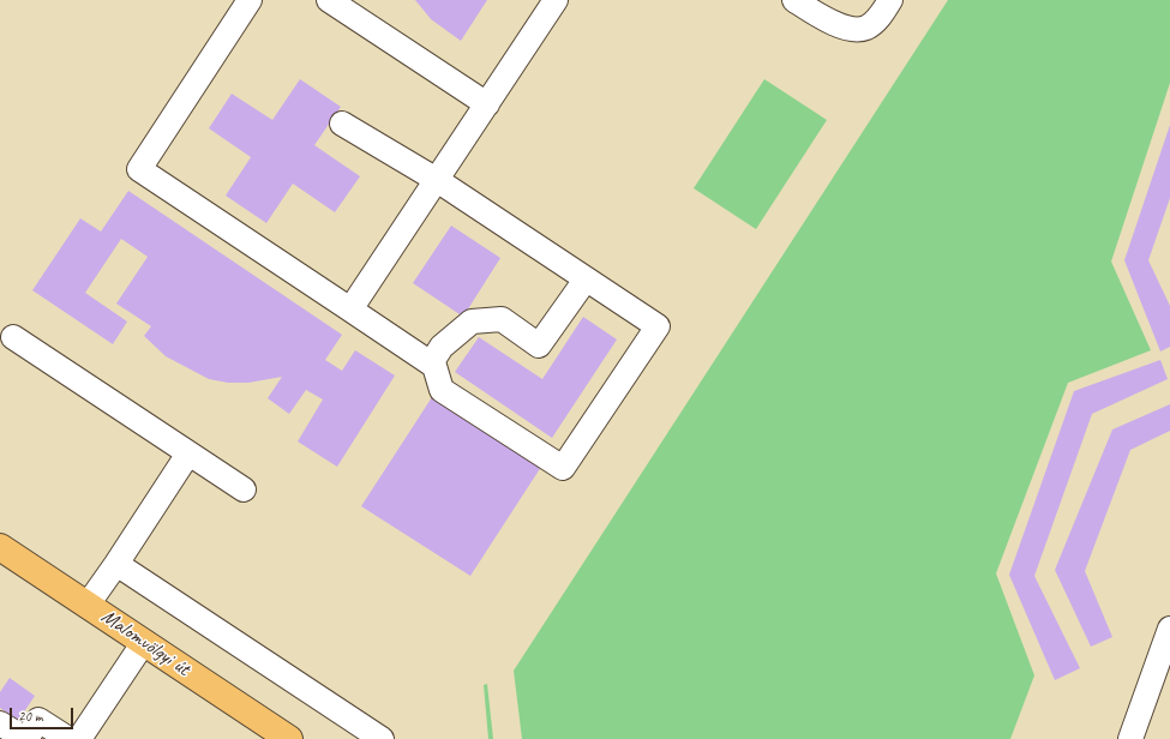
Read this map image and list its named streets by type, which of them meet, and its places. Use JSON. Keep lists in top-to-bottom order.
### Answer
{
  "streets": {
    "main road": ["Malomvölgyi út"]
  },
  "scale_bar": "20 m"
}
